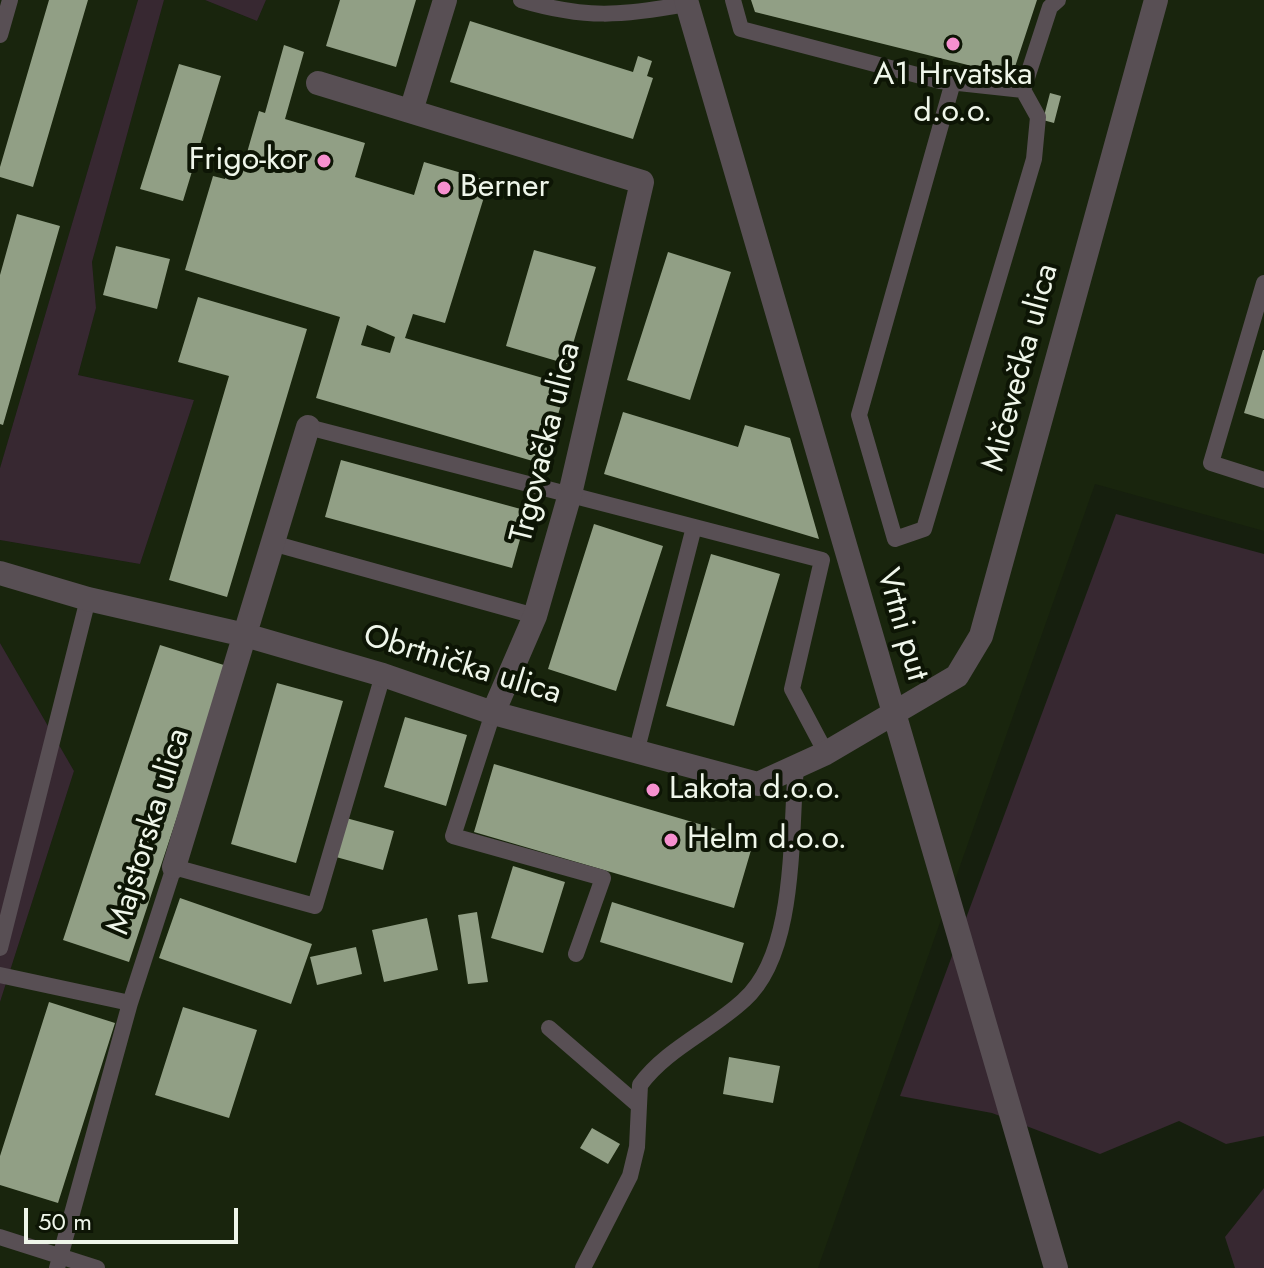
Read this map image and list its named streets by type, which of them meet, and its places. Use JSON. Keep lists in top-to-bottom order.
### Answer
{
  "streets": {
    "street": [
      "Mičevečka ulica",
      "Trgovačka ulica",
      "Vrtni put",
      "Obrtnička ulica",
      "Majstorska ulica"
    ]
  },
  "crossings": [
    ["Mičevečka ulica", "Vrtni put"],
    ["Mičevečka ulica", "Obrtnička ulica"],
    ["Trgovačka ulica", "Obrtnička ulica"],
    ["Vrtni put", "Obrtnička ulica"],
    ["Obrtnička ulica", "Majstorska ulica"]
  ],
  "places": [
    "A1 Hrvatska d.o.o.",
    "Frigo-kor",
    "Berner",
    "Lakota d.o.o.",
    "Helm d.o.o."
  ],
  "scale_bar": "50 m"
}
